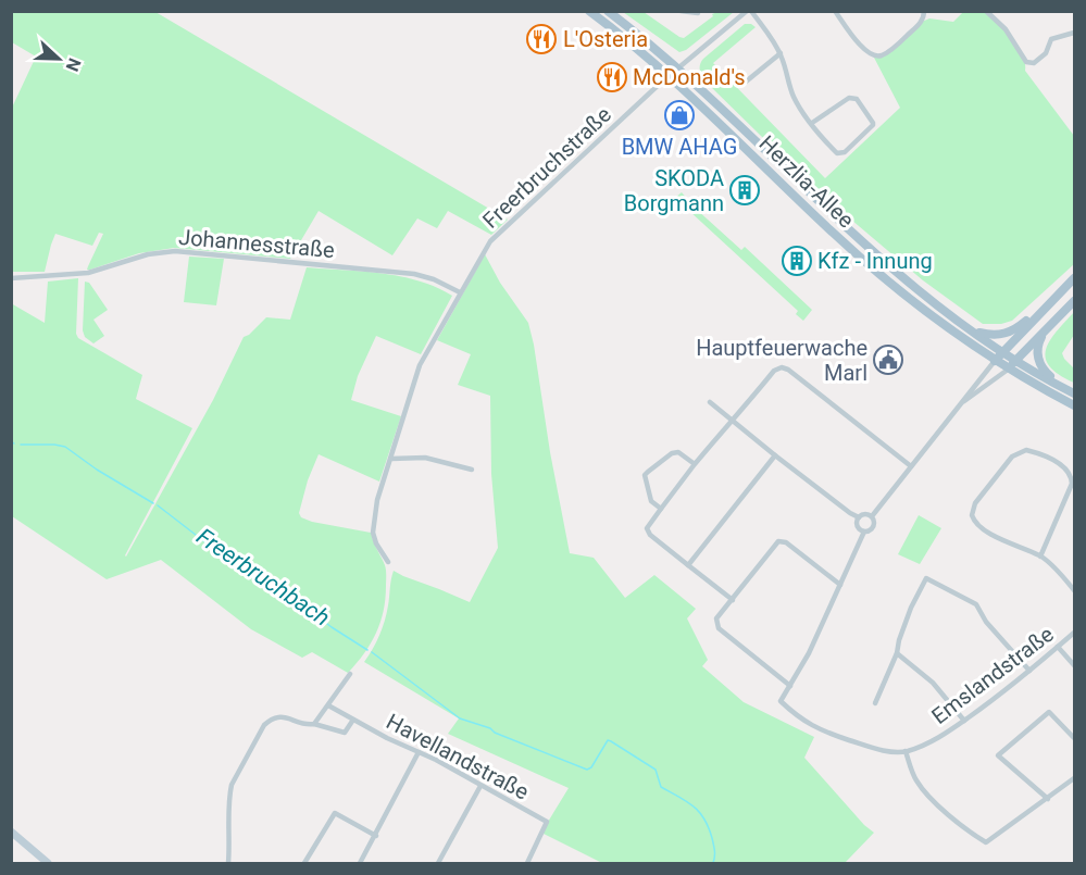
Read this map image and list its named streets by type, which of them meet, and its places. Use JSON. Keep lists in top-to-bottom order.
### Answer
{
  "streets": {
    "main road": ["Herzlia-Allee"],
    "street": [
      "Freerbruchstraße",
      "Johannesstraße",
      "Emslandstraße",
      "Havellandstraße"
    ]
  },
  "crossings": [
    ["Freerbruchstraße", "Herzlia-Allee"],
    ["Freerbruchstraße", "Johannesstraße"]
  ],
  "water": ["Freerbruchbach"],
  "places": {
    "restaurant": ["L'Osteria", "McDonald's"],
    "shop": ["BMW AHAG"],
    "building": ["SKODA Borgmann", "Kfz - Innung"],
    "public building": ["Hauptfeuerwache Marl"]
  },
  "north": "right"
}
